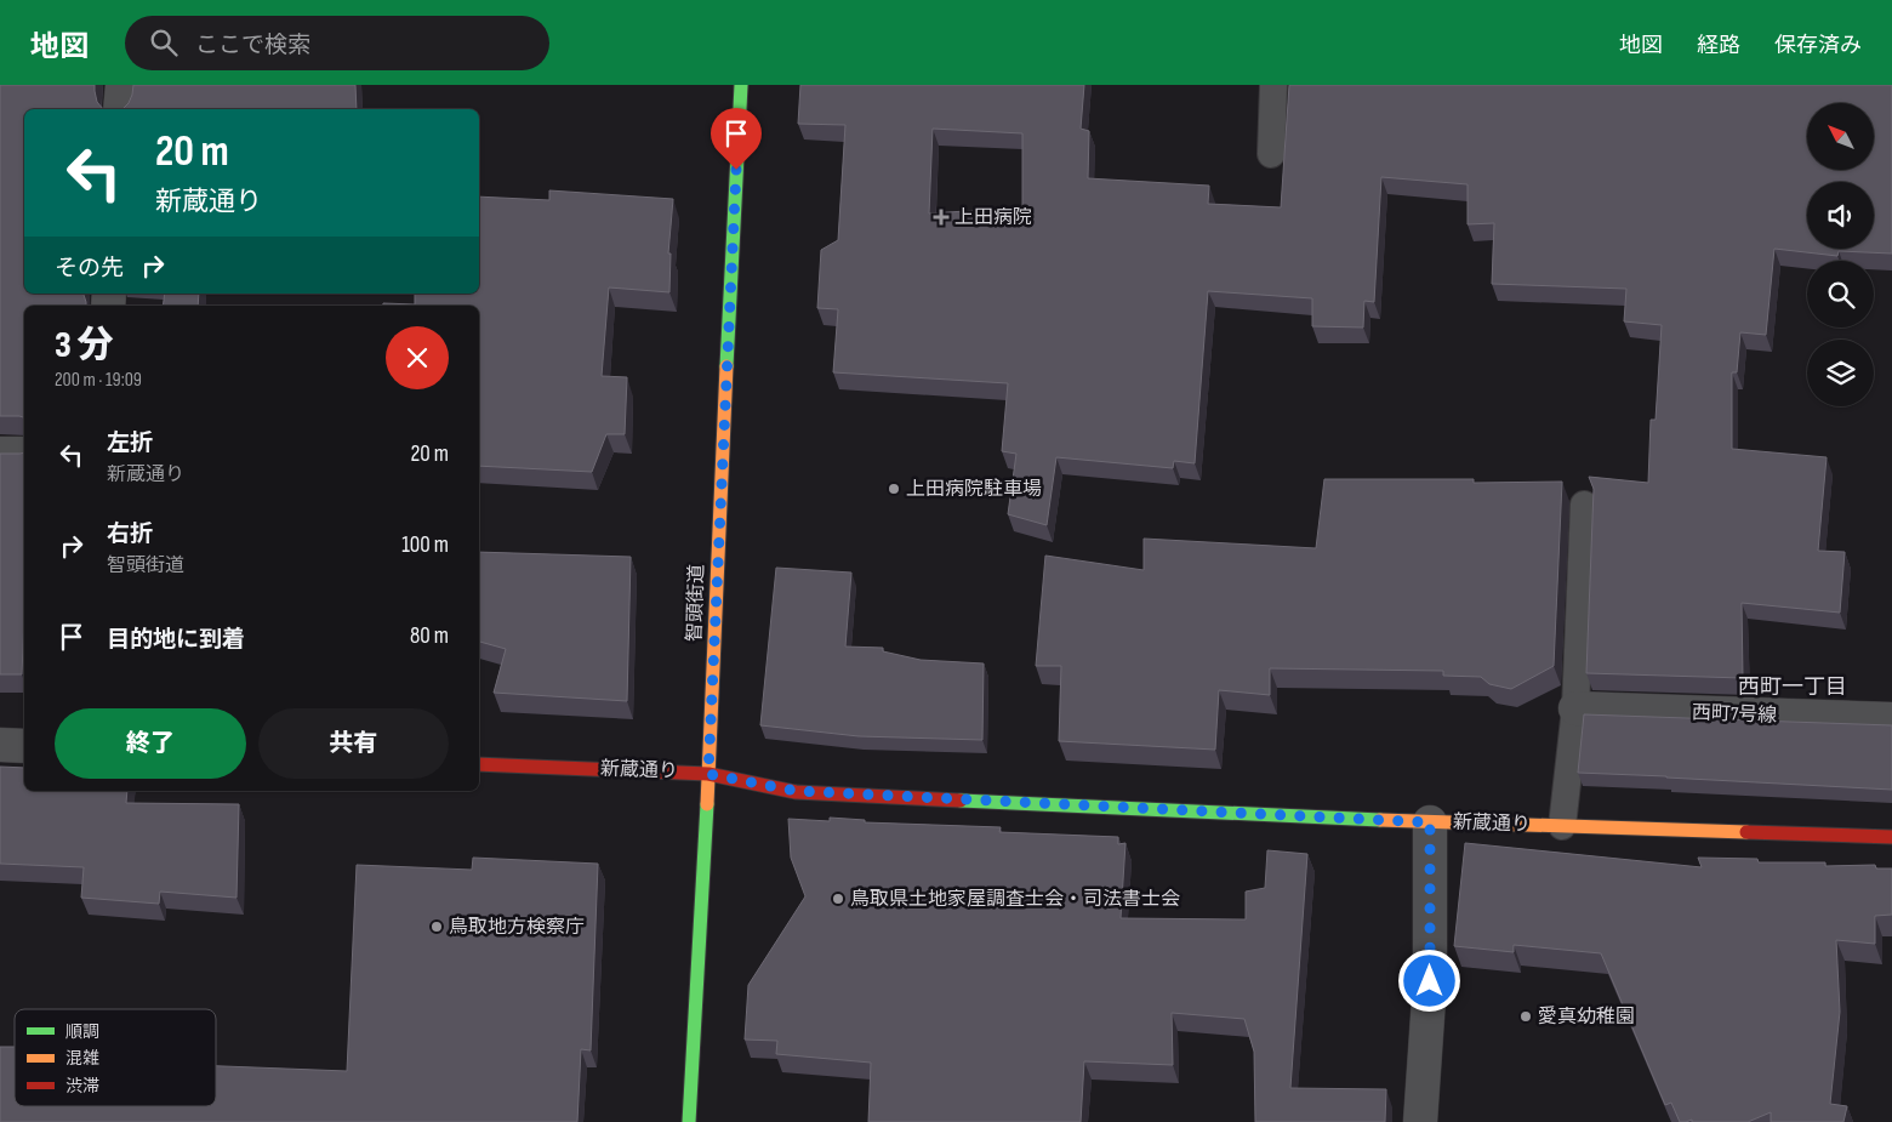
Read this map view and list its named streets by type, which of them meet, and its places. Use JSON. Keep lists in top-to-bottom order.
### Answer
{
  "streets": {
    "street": ["智頭街道", "西町7号線", "新蔵通り"]
  },
  "crossings": [
    ["智頭街道", "新蔵通り"]
  ],
  "districts": ["西町一丁目"],
  "places": {
    "health": ["上田病院"],
    "other": [
      "上田病院駐車場",
      "鳥取県土地家屋調査士会・司法書士会",
      "鳥取地方検察庁",
      "愛真幼稚園"
    ]
  },
  "legend": ["順調", "混雑", "渋滞"],
  "north": "top left",
  "page": {
    "header": "地図",
    "search": "ここで検索",
    "nav": ["地図", "経路", "保存済み"],
    "turn": ["20 m", "新蔵通り"],
    "then": "その先",
    "heading": ["3 分", "200 m · 19:09"],
    "list": [
      {
        "name": "左折",
        "note": "新蔵通り",
        "value": "20 m"
      },
      {
        "name": "右折",
        "note": "智頭街道",
        "value": "100 m"
      },
      {
        "name": "目的地に到着",
        "value": "80 m"
      }
    ],
    "buttons": ["終了", "共有"]
  }
}
